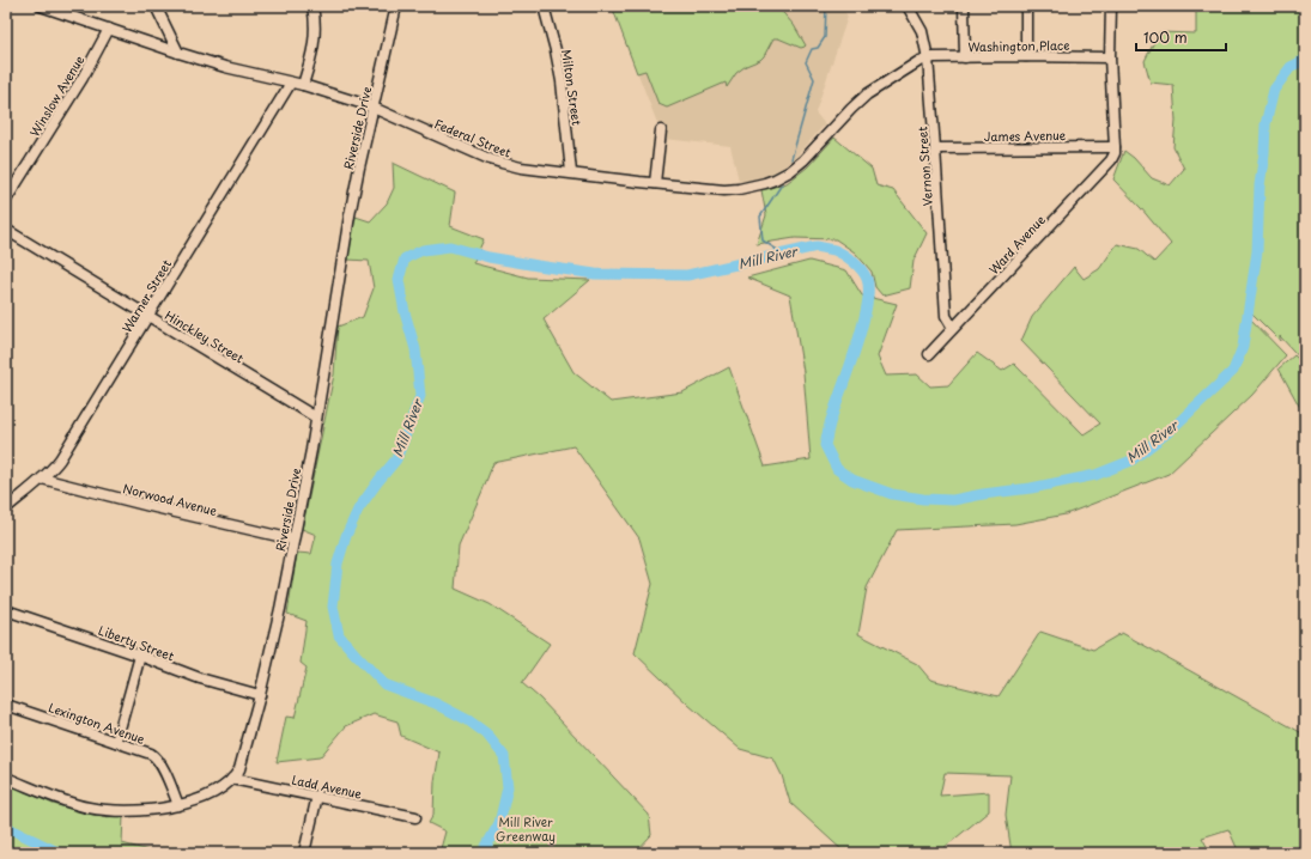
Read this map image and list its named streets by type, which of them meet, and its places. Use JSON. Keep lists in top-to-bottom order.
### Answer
{
  "streets": {
    "street": [
      "Washington Place",
      "Milton Street",
      "Winslow Avenue",
      "Riverside Drive",
      "James Avenue",
      "Federal Street",
      "Vernon Street",
      "Ward Avenue",
      "Warner Street",
      "Hinckley Street",
      "Norwood Avenue",
      "Liberty Street",
      "Lexington Avenue",
      "Ladd Avenue"
    ]
  },
  "crossings": [
    ["Washington Place", "Federal Street"],
    ["Washington Place", "Vernon Street"],
    ["Milton Street", "Federal Street"],
    ["Winslow Avenue", "Federal Street"],
    ["Riverside Drive", "Federal Street"],
    ["Riverside Drive", "Hinckley Street"],
    ["Riverside Drive", "Norwood Avenue"],
    ["Riverside Drive", "Liberty Street"],
    ["Riverside Drive", "Lexington Avenue"],
    ["Riverside Drive", "Ladd Avenue"],
    ["James Avenue", "Vernon Street"],
    ["James Avenue", "Ward Avenue"],
    ["Federal Street", "Vernon Street"],
    ["Federal Street", "Warner Street"],
    ["Vernon Street", "Ward Avenue"],
    ["Warner Street", "Hinckley Street"],
    ["Warner Street", "Norwood Avenue"]
  ],
  "water": ["Mill River"],
  "parks": ["Mill River Greenway"],
  "scale_bar": "100 m"
}
